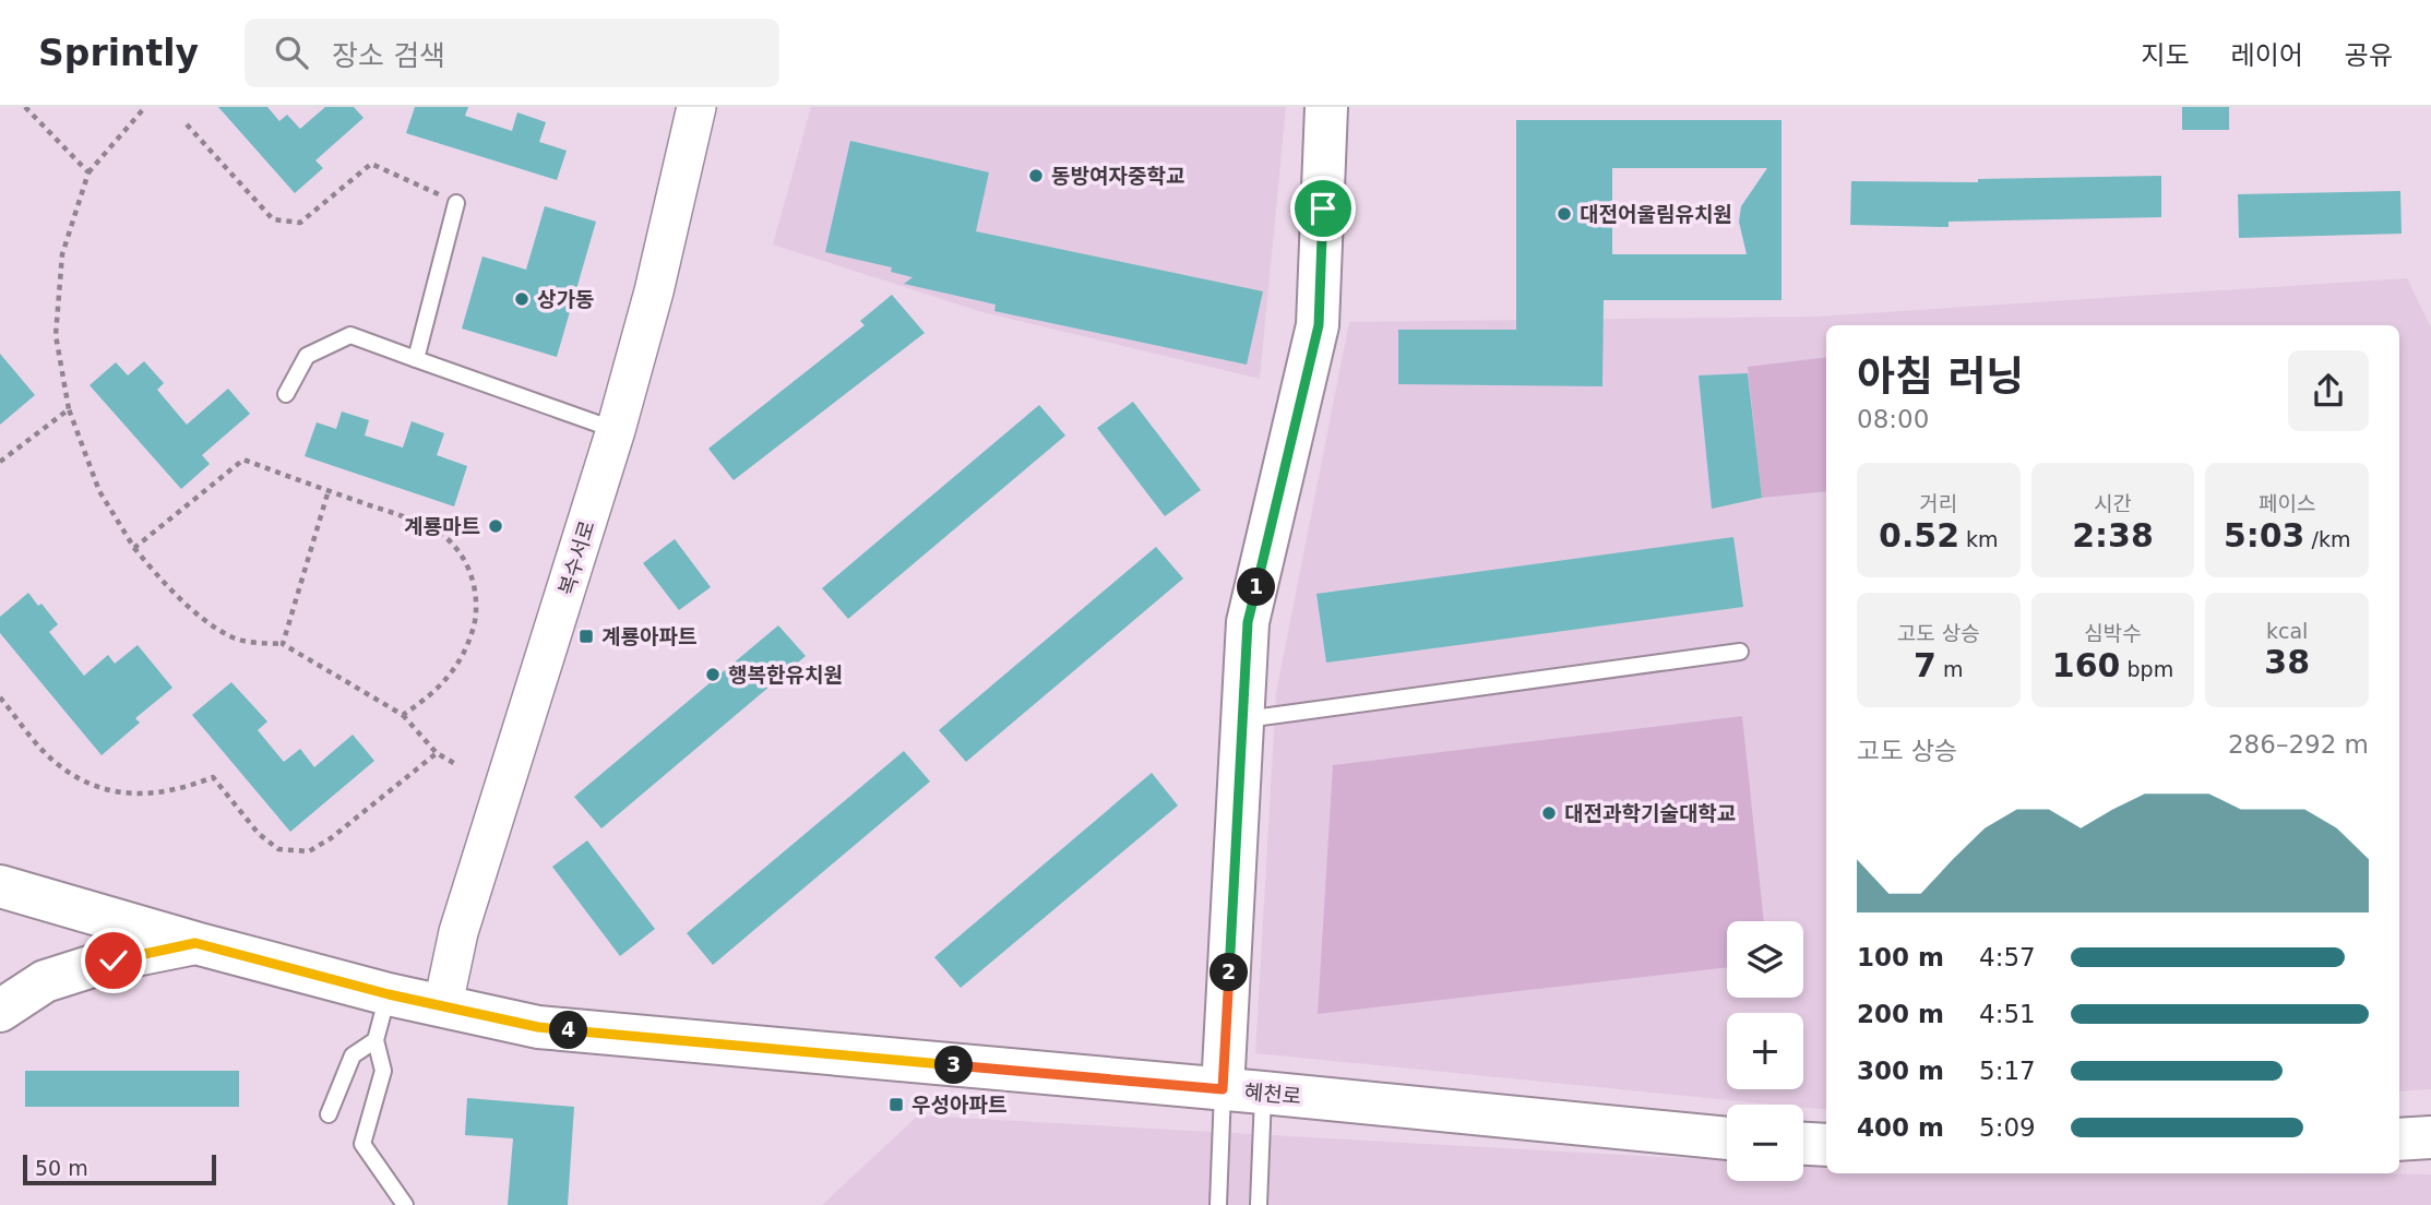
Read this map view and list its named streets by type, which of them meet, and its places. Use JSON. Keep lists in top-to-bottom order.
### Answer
{
  "streets": {
    "main road": ["혜천로"],
    "street": ["복수서로"]
  },
  "crossings": [
    ["복수서로", "혜천로"]
  ],
  "places": {
    "other": [
      "동방여자중학교",
      "대전어울림유치원",
      "상가동",
      "계룡마트",
      "행복한유치원",
      "대전과학기술대학교"
    ],
    "transit": ["계룡아파트", "우성아파트"]
  },
  "scale_bar": "50 m",
  "page": {
    "header": "Sprintly",
    "search": "장소 검색",
    "nav": ["지도", "레이어", "공유"],
    "heading": ["아침 러닝", "08:00"],
    "stats": [
      ["거리", "0.52 km"],
      ["시간", "2:38"],
      ["페이스", "5:03 /km"],
      ["고도 상승", "7 m"],
      ["심박수", "160 bpm"],
      ["kcal", "38"]
    ],
    "pins": [
      "1",
      "2",
      "4",
      "3"
    ],
    "chart": ["고도 상승", "286–292 m"],
    "map_buttons": ["+", "−"],
    "list": [
      {
        "name": "100 m",
        "note": "4:57"
      },
      {
        "name": "200 m",
        "note": "4:51"
      },
      {
        "name": "300 m",
        "note": "5:17"
      },
      {
        "name": "400 m",
        "note": "5:09"
      }
    ],
    "scale": "50 m"
  }
}
